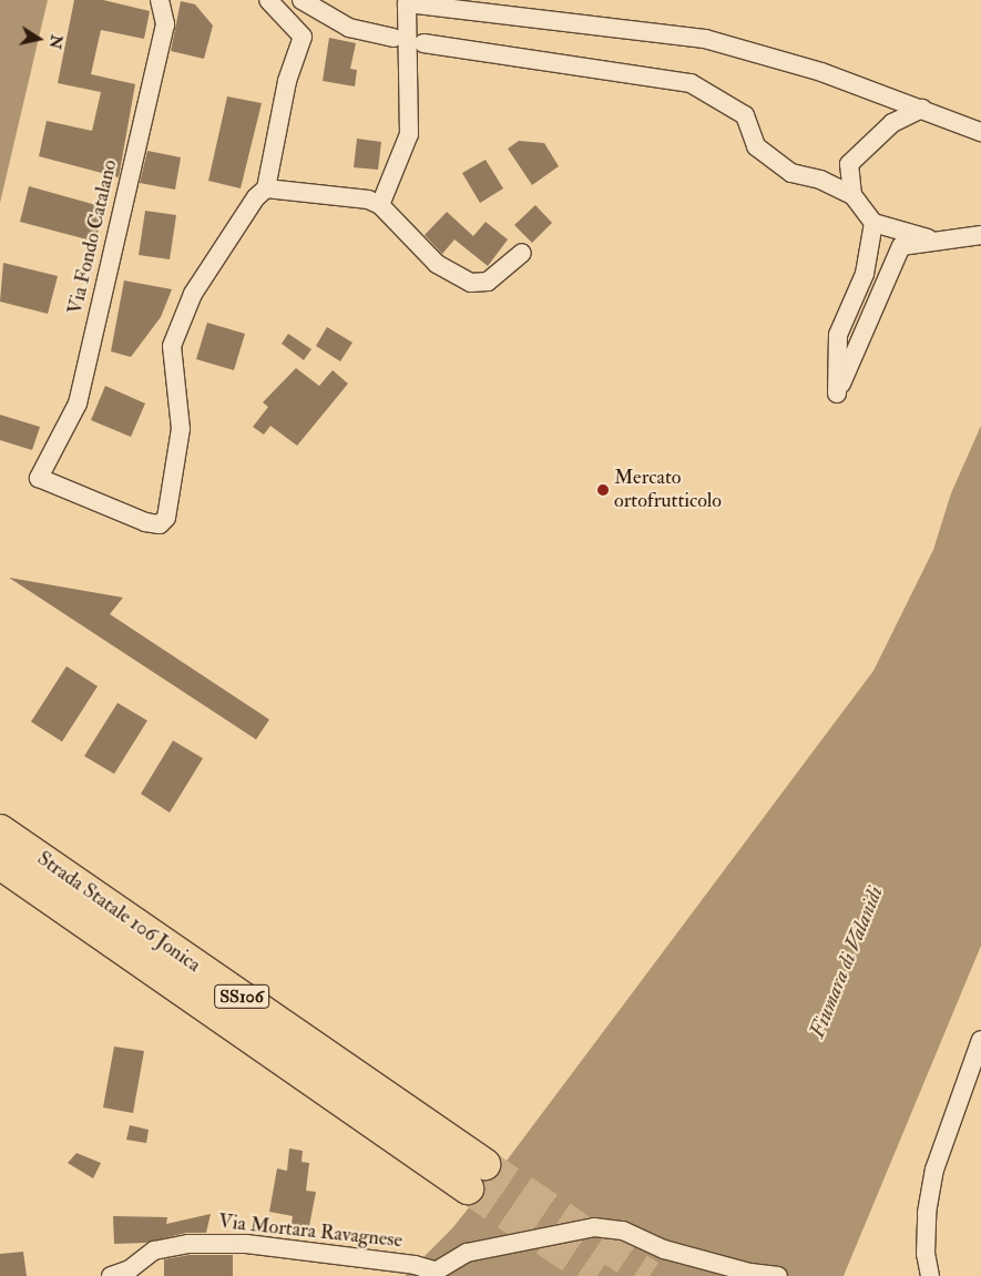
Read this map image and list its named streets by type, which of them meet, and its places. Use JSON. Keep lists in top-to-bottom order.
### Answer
{
  "streets": {
    "highway": ["Strada Statale 106 Jonica", "SS106"],
    "street": ["Via Fondo Catalano", "Via Mortara Ravagnese"]
  },
  "water": ["Fiumara di Valanidi"],
  "places": ["Mercato ortofrutticolo"],
  "north": "right"
}
